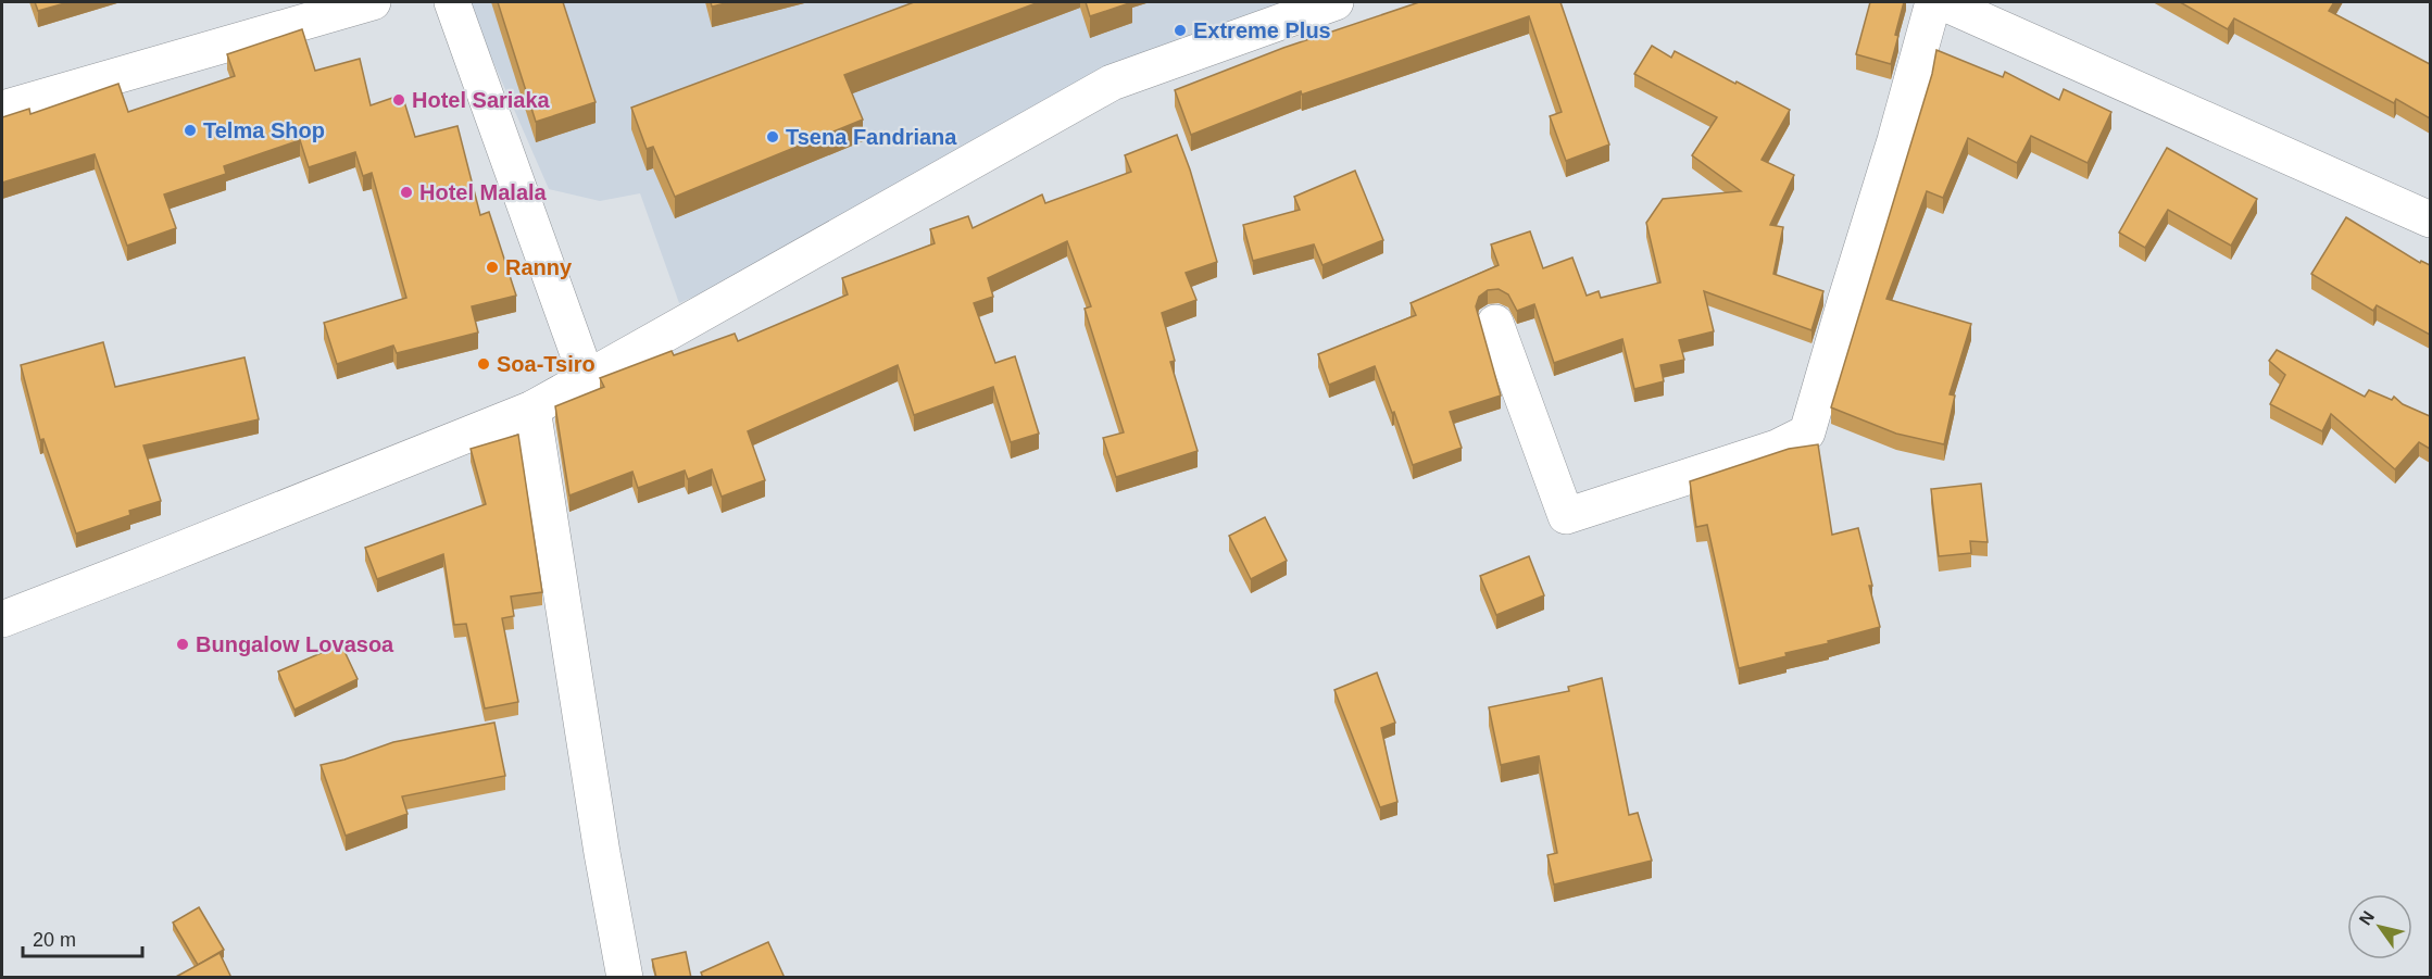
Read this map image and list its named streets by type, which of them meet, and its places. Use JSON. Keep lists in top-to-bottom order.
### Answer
{
  "places": [
    "Extreme Plus",
    "Hotel Sariaka",
    "Telma Shop",
    "Tsena Fandriana",
    "Hotel Malala",
    "Ranny",
    "Soa-Tsiro",
    "Bungalow Lovasoa"
  ],
  "scale_bar": "20 m",
  "north": "top left"
}
